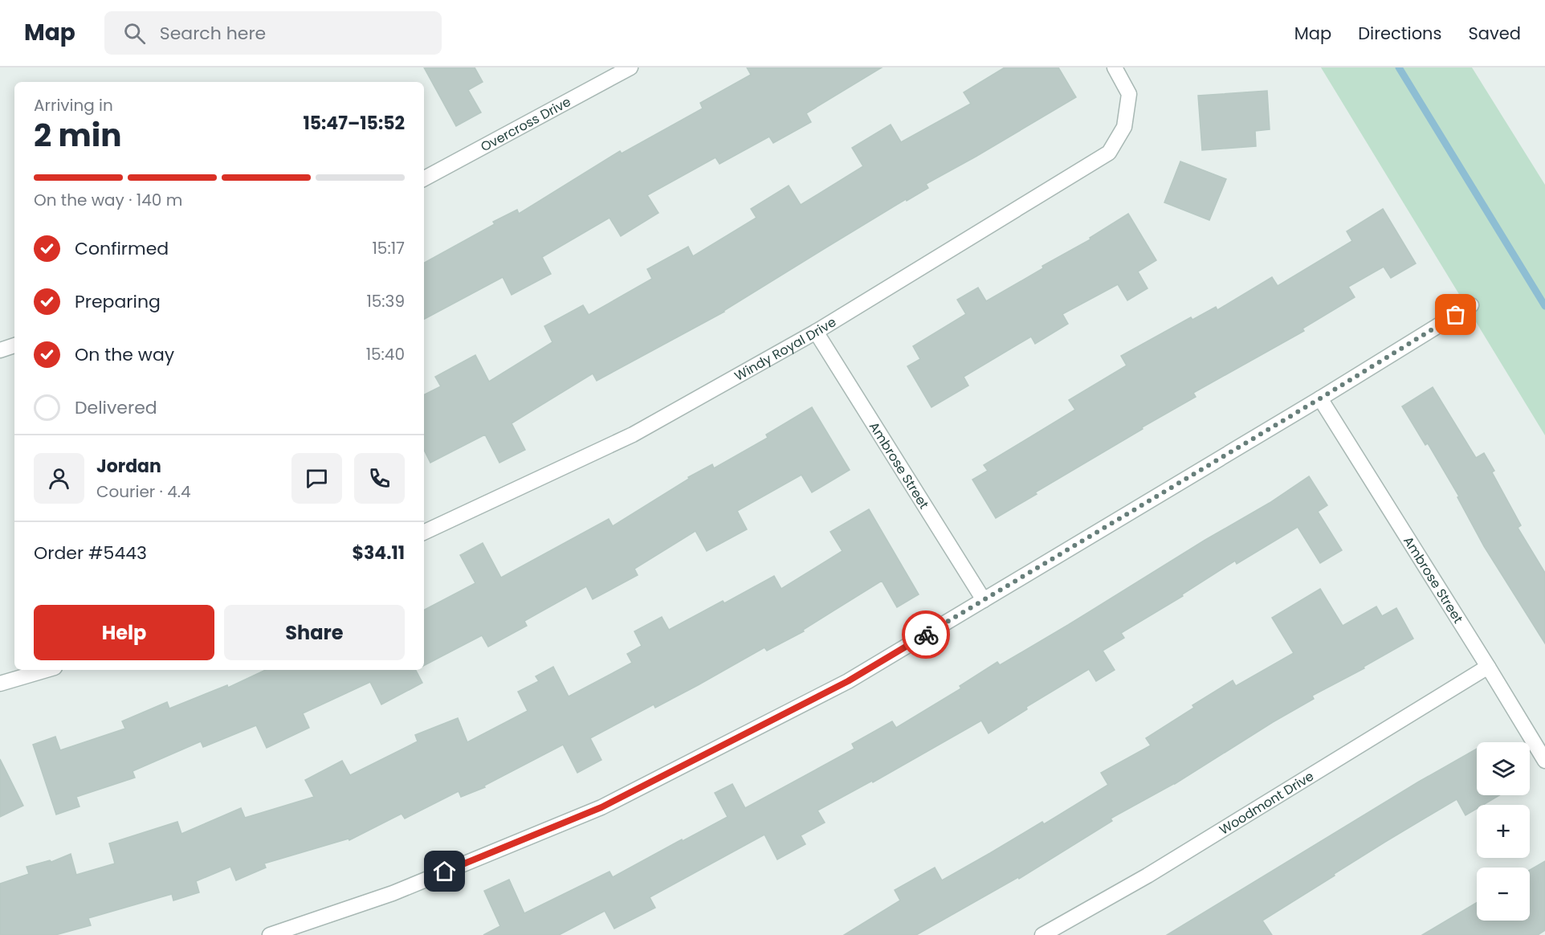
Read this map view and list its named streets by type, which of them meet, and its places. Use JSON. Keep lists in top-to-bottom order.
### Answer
{
  "streets": {
    "street": [
      "Overcross Drive",
      "Windy Royal Drive",
      "Ambrose Street",
      "Woodmont Drive"
    ]
  },
  "crossings": [
    ["Windy Royal Drive", "Ambrose Street"],
    ["Ambrose Street", "Woodmont Drive"]
  ],
  "page": {
    "header": "Map",
    "search": "Search here",
    "nav": ["Map", "Directions", "Saved"],
    "heading": ["2 min", "Arriving in", "15:47–15:52"],
    "panel": [
      "Jordan",
      "Courier · 4.4",
      "Order #5443",
      "$34.11"
    ],
    "bar": "On the way · 140 m",
    "list": [
      ["Confirmed", "15:17"],
      ["Preparing", "15:39"],
      ["On the way", "15:40"],
      "Delivered"
    ],
    "buttons": ["Help", "Share"],
    "map_buttons": ["+", "−"]
  }
}
